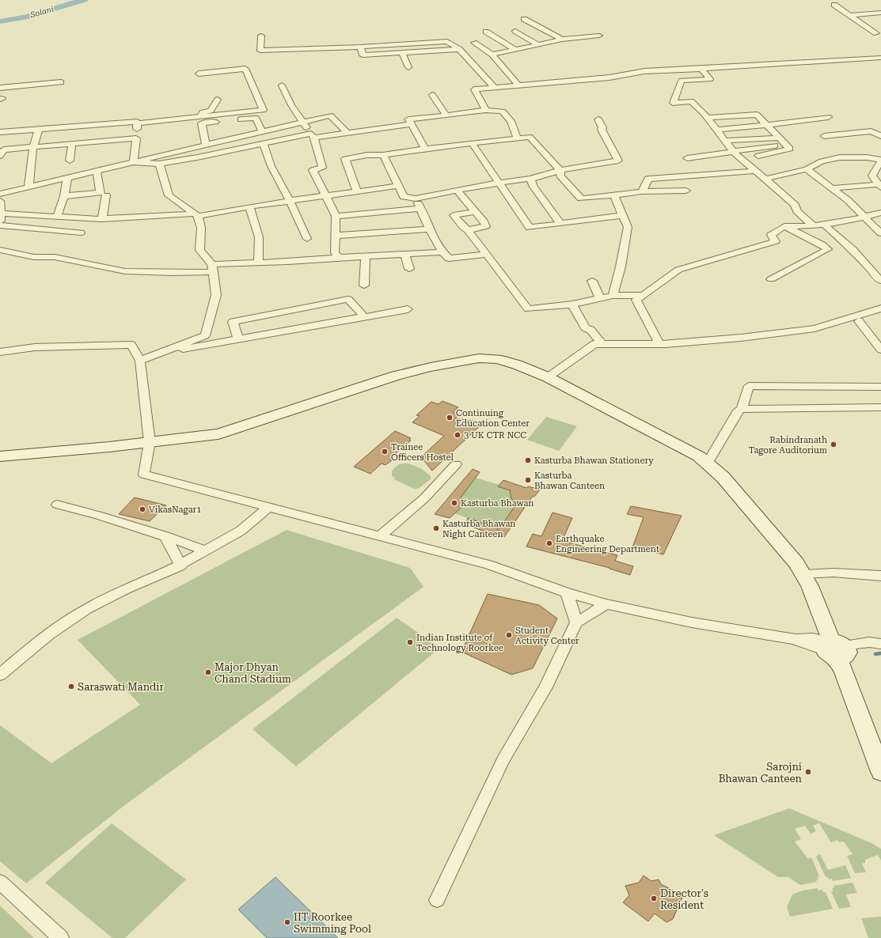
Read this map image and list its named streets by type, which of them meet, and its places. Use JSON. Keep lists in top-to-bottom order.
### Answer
{
  "water": ["Solani"],
  "places": [
    "Continuing Education Center",
    "3 UK CTR NCC",
    "Rabindranath Tagore Auditorium",
    "Trainee Officers Hostel",
    "Kasturba Bhawan Stationery",
    "Kasturba Bhawan Canteen",
    "Kasturba Bhawan",
    "VikasNagar1",
    "Kasturba Bhawan Night Canteen",
    "Earthquake Engineering Department",
    "Student Activity Center",
    "Indian Institute of Technology Roorkee",
    "Major Dhyan Chand Stadium",
    "Saraswati Mandir",
    "Sarojni Bhawan Canteen",
    "Director's Resident",
    "IIT Roorkee Swimming Pool"
  ]
}
